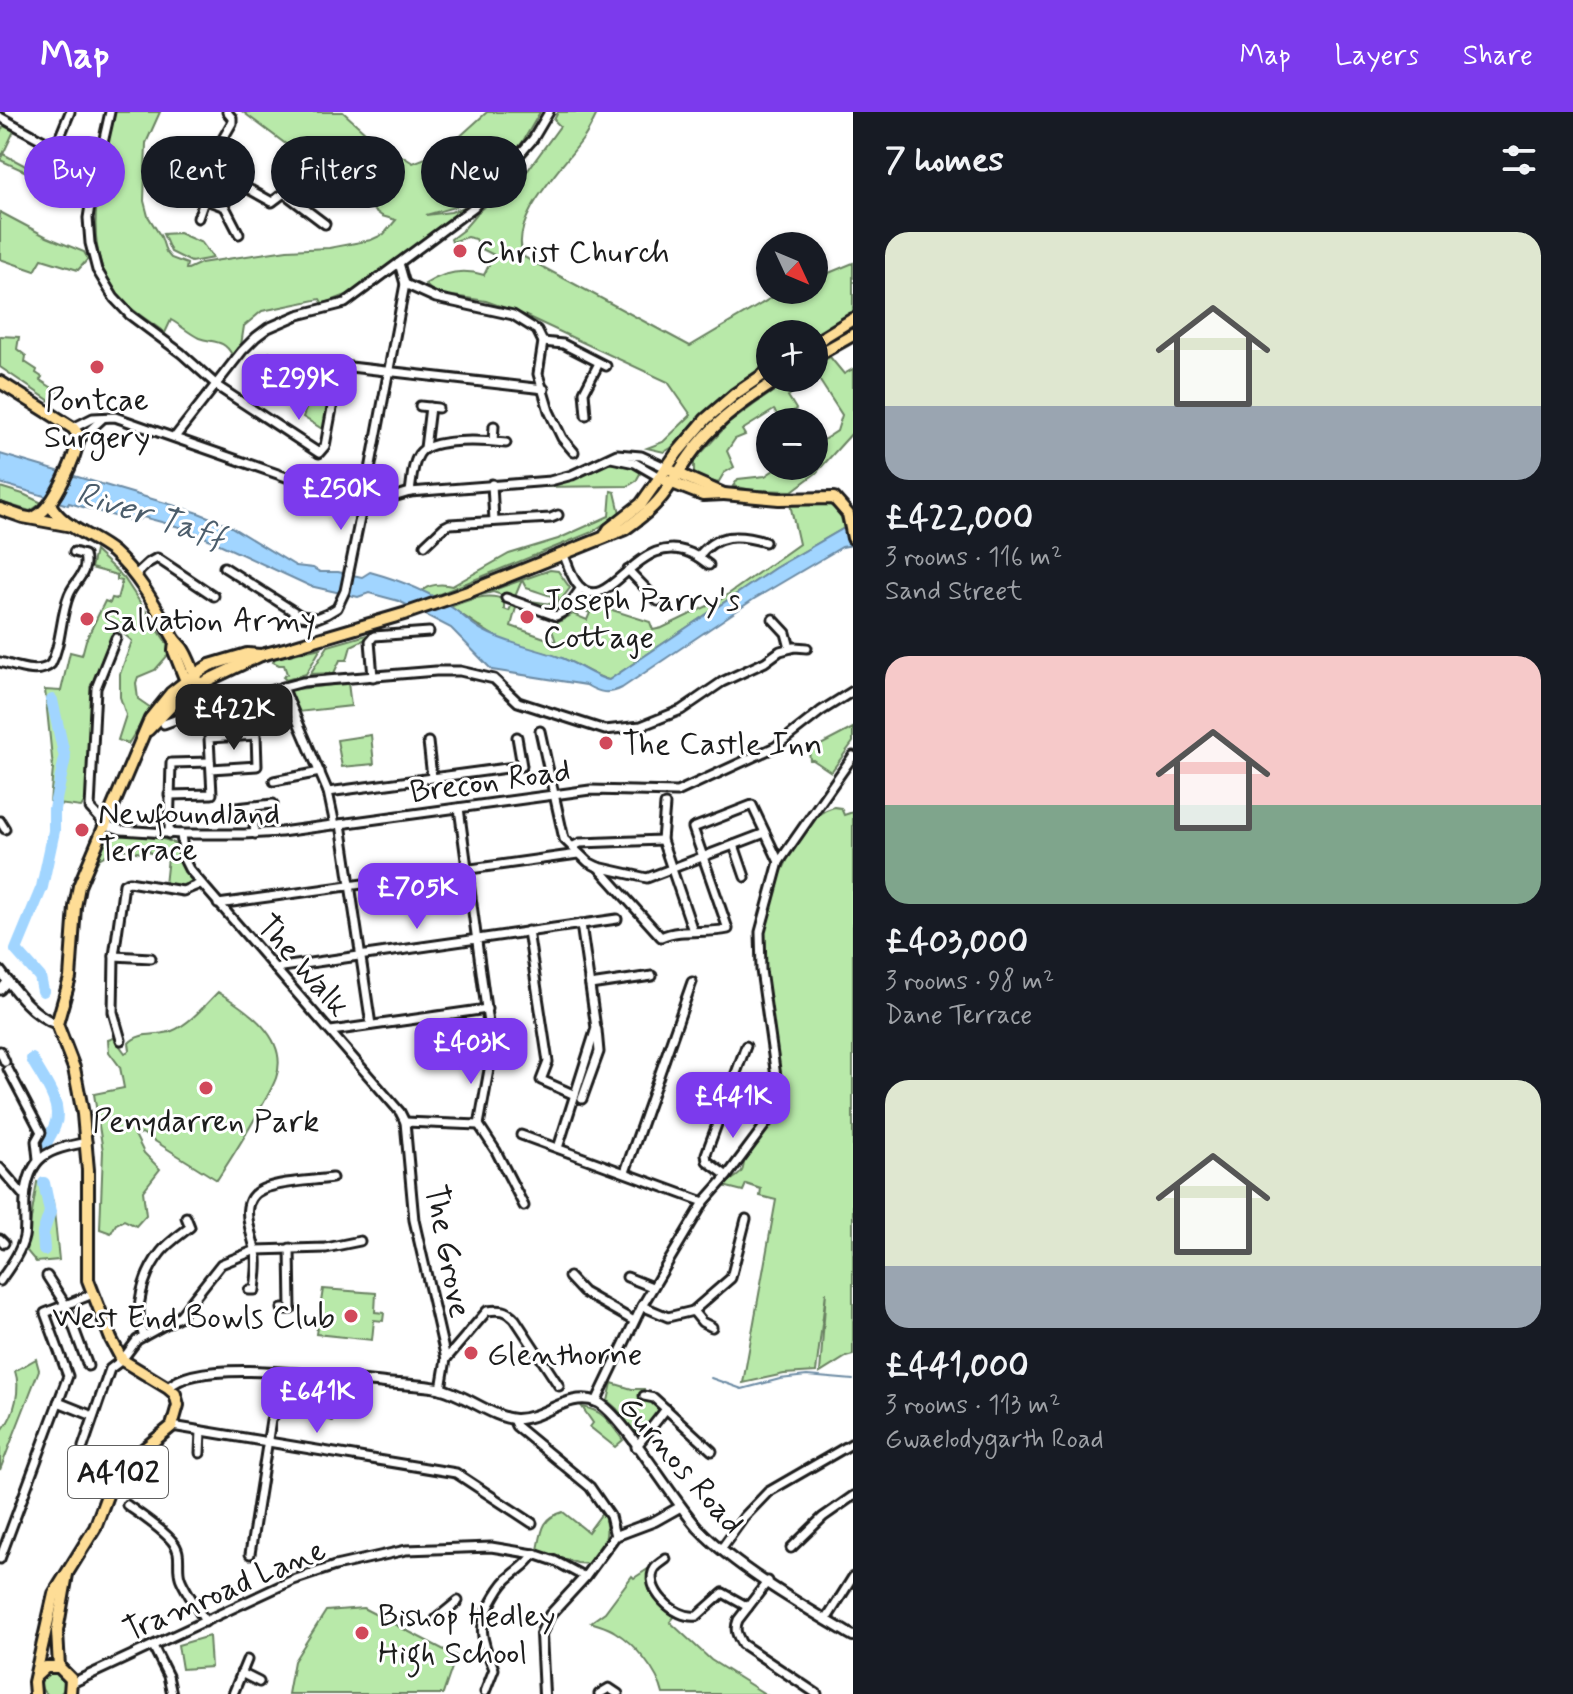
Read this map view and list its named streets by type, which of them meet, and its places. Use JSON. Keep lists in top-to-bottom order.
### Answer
{
  "streets": {
    "main road": ["A4102"],
    "street": [
      "Brecon Road",
      "The Walk",
      "The Grove",
      "Gurnos Road",
      "Tramroad Lane"
    ]
  },
  "crossings": [
    ["Brecon Road", "The Walk"],
    ["The Walk", "The Grove"]
  ],
  "water": ["River Taff"],
  "places": [
    "Christ Church",
    "Pontcae Surgery",
    "Joseph Parry's Cottage",
    "Salvation Army",
    "The Castle Inn",
    "Newfoundland Terrace",
    "Penydarren Park",
    "West End Bowls Club",
    "Glenthorne",
    "Bishop Hedley High School"
  ],
  "north": "bottom right",
  "page": {
    "header": "Map",
    "nav": ["Map", "Layers", "Share"],
    "heading": "7 homes",
    "chip": [
      "Buy",
      "Rent",
      "Filters",
      "New"
    ],
    "list": [
      {
        "name": "£422,000",
        "note": "3 rooms · 116 m² · Sand Street"
      },
      {
        "name": "£403,000",
        "note": "3 rooms · 98 m² · Dane Terrace"
      },
      {
        "name": "£441,000",
        "note": "3 rooms · 113 m² · Gwaelodygarth Road"
      }
    ],
    "map_buttons": ["+", "−"],
    "price": [
      "£299K",
      "£250K",
      "£422K",
      "£705K",
      "£403K",
      "£441K",
      "£641K"
    ]
  }
}
